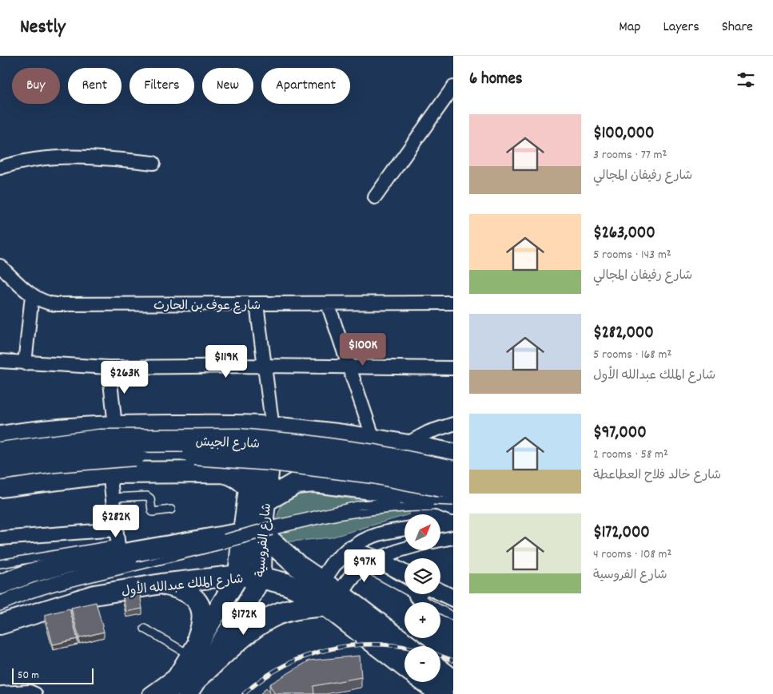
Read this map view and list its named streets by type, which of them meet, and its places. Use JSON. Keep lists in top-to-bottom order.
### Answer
{
  "streets": {
    "highway": ["شارع الجيش"],
    "main road": ["شارع الفروسية", "شارع الملك عبدالله الأول"],
    "street": ["شارع عوف بن الحارث"]
  },
  "crossings": [
    ["شارع عوف بن الحارث", "شارع الفروسية"],
    ["شارع الفروسية", "شارع الملك عبدالله الأول"]
  ],
  "scale_bar": "50 m",
  "north": "top right",
  "page": {
    "header": "Nestly",
    "nav": ["Map", "Layers", "Share"],
    "heading": "6 homes",
    "chip": [
      "Buy",
      "Rent",
      "Filters",
      "New",
      "Apartment"
    ],
    "list": [
      {
        "name": "$100,000",
        "note": "3 rooms · 77 m² · شارع رفيفان المجالي"
      },
      {
        "name": "$263,000",
        "note": "5 rooms · 143 m² · شارع رفيفان المجالي"
      },
      {
        "name": "$282,000",
        "note": "5 rooms · 168 m² · شارع الملك عبدالله الأول"
      },
      {
        "name": "$97,000",
        "note": "2 rooms · 58 m² · شارع خالد فلاح العطاعطة"
      },
      {
        "name": "$172,000",
        "note": "4 rooms · 108 m² · شارع الفروسية"
      }
    ],
    "price": [
      "$100K",
      "$119K",
      "$263K",
      "$282K",
      "$97K",
      "$172K"
    ],
    "map_buttons": ["+", "−"],
    "scale": "50 m"
  }
}
